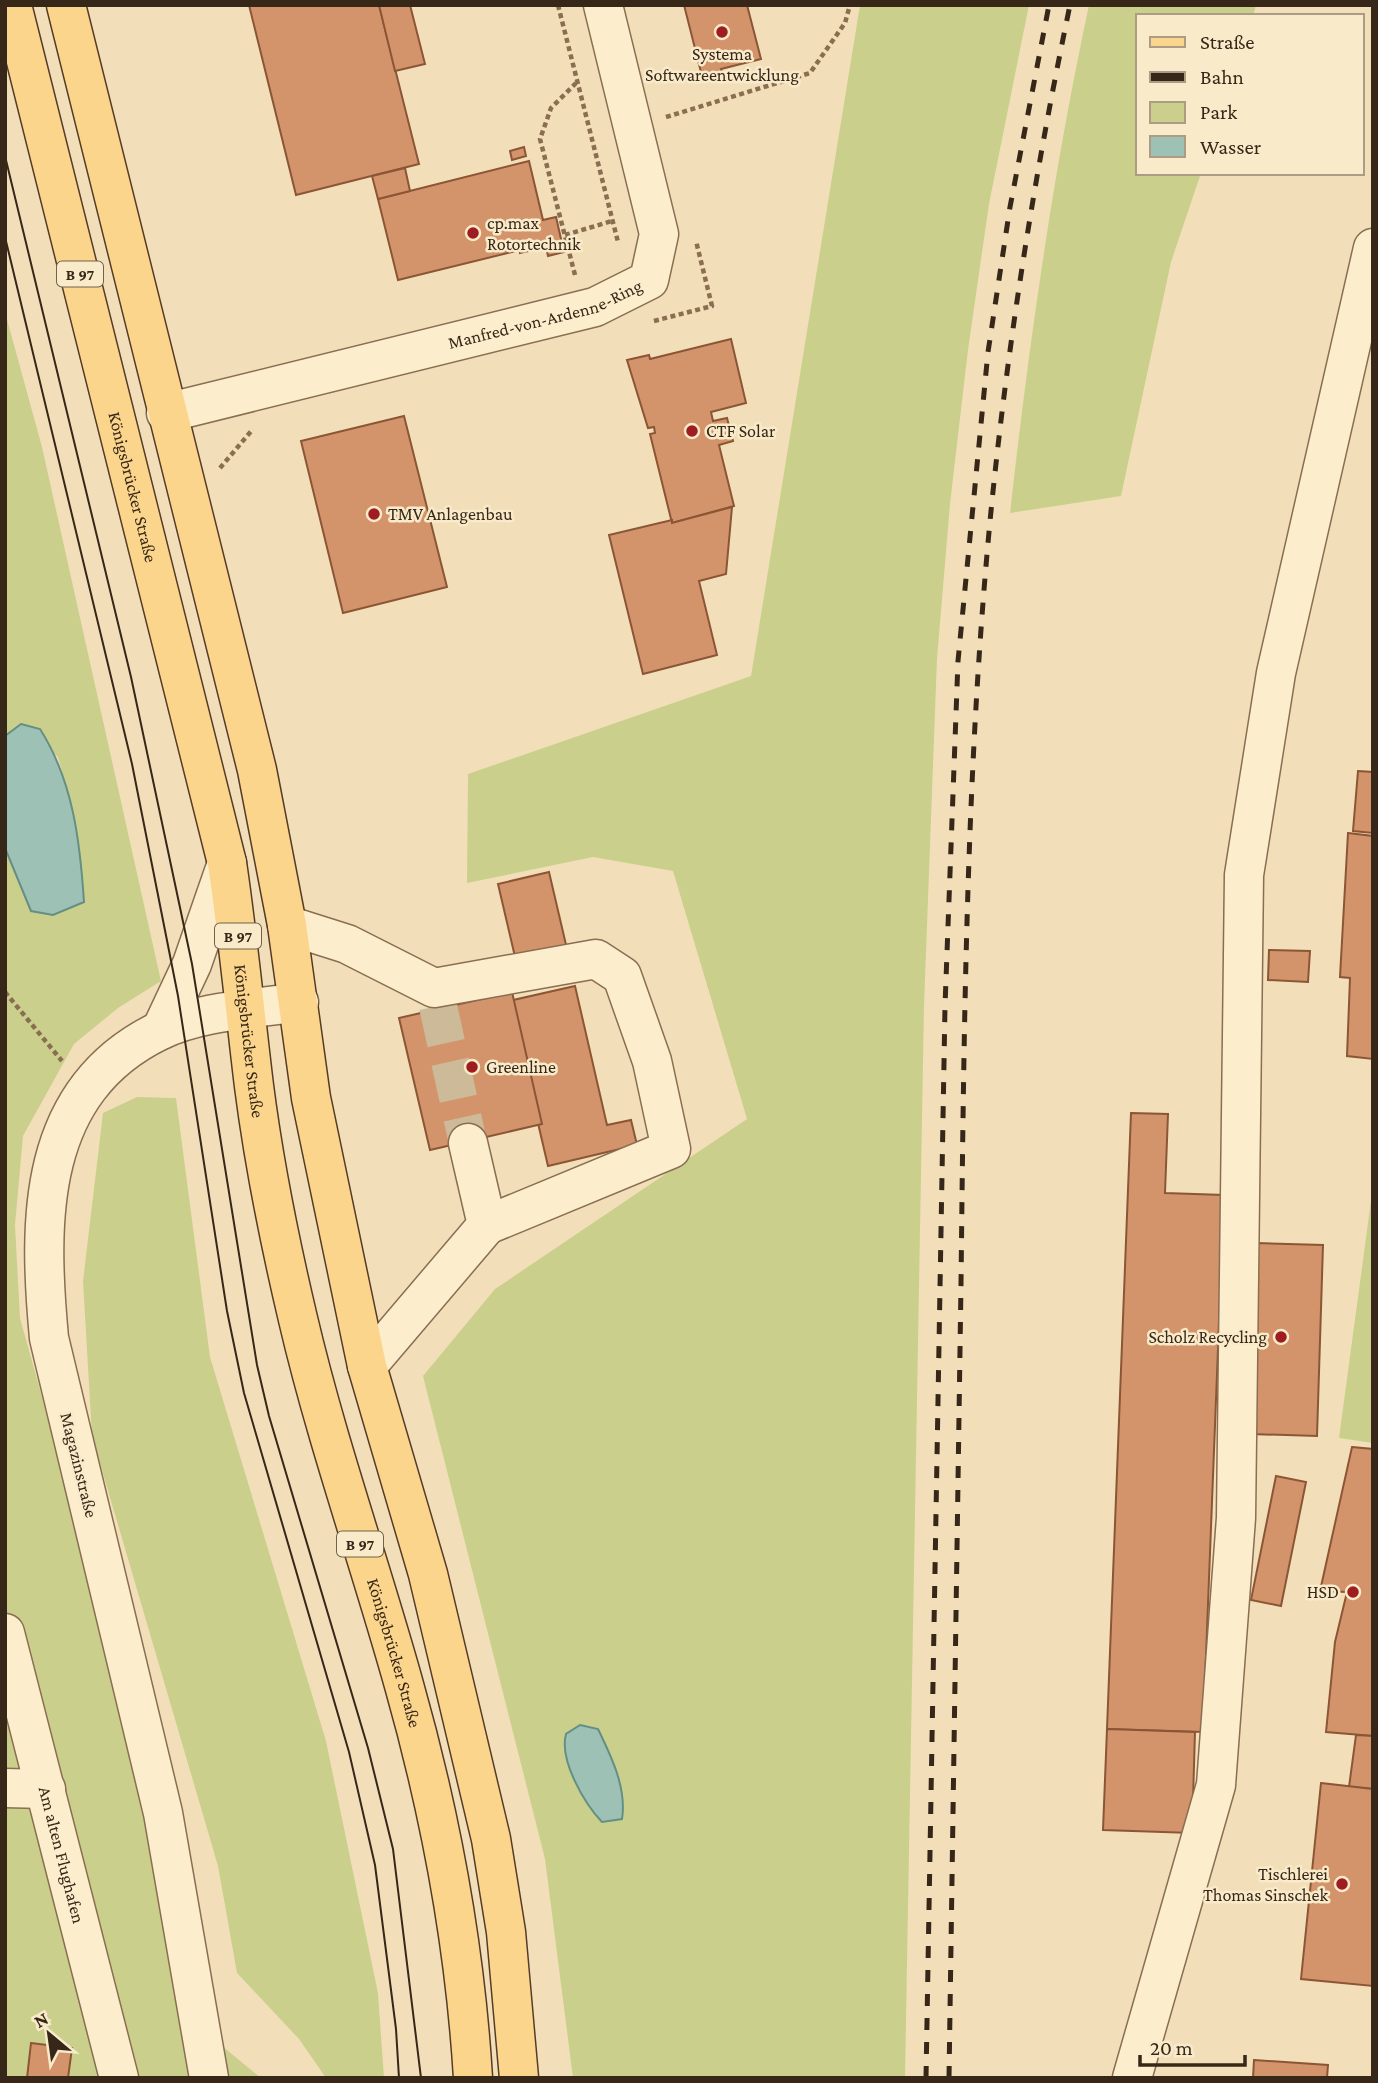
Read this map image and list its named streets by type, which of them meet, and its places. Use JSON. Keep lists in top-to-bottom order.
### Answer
{
  "streets": {
    "main road": ["B 97", "Königsbrücker Straße"],
    "street": ["Manfred-von-Ardenne-Ring", "Magazinstraße", "Am alten Flughafen"]
  },
  "crossings": [
    ["B 97", "Manfred-von-Ardenne-Ring"],
    ["B 97", "Magazinstraße"],
    ["Königsbrücker Straße", "Magazinstraße"]
  ],
  "places": [
    "Systema Softwareentwicklung",
    "cp.max Rotortechnik",
    "CTF Solar",
    "TMV Anlagenbau",
    "Greenline",
    "Scholz Recycling",
    "HSD",
    "Tischlerei Thomas Sinschek"
  ],
  "legend": [
    "Straße",
    "Bahn",
    "Park",
    "Wasser"
  ],
  "scale_bar": "20 m",
  "north": "top left"
}
